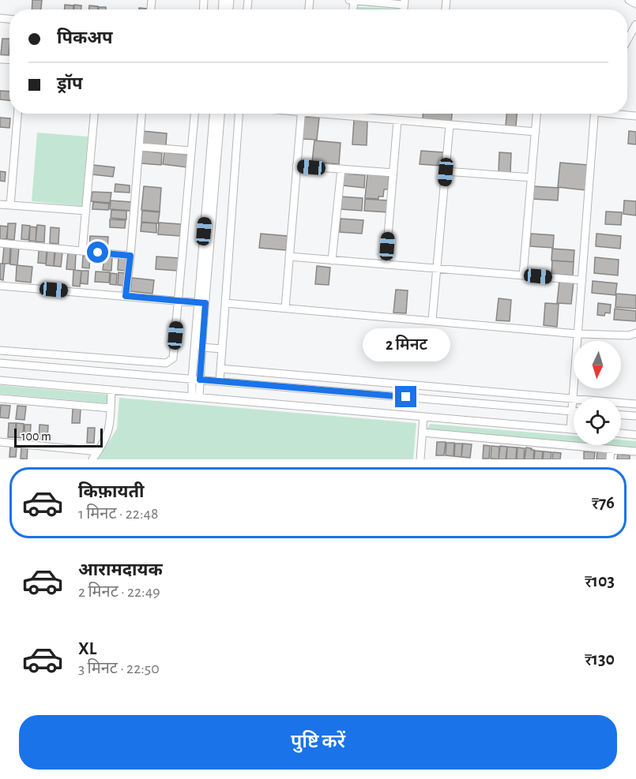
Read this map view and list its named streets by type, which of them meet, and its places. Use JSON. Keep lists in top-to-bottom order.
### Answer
{
  "scale_bar": "100 m",
  "north": "bottom",
  "page": {
    "banner": ["पिकअप", "ड्रॉप"],
    "bubble": "2 मिनट",
    "scale": "100 m",
    "list": [
      {
        "name": "किफ़ायती",
        "note": "1 मिनट · 22:48",
        "value": "₹76"
      },
      {
        "name": "आरामदायक",
        "note": "2 मिनट · 22:49",
        "value": "₹103"
      },
      {
        "name": "XL",
        "note": "3 मिनट · 22:50",
        "value": "₹130"
      }
    ],
    "buttons": "पुष्टि करें"
  }
}
